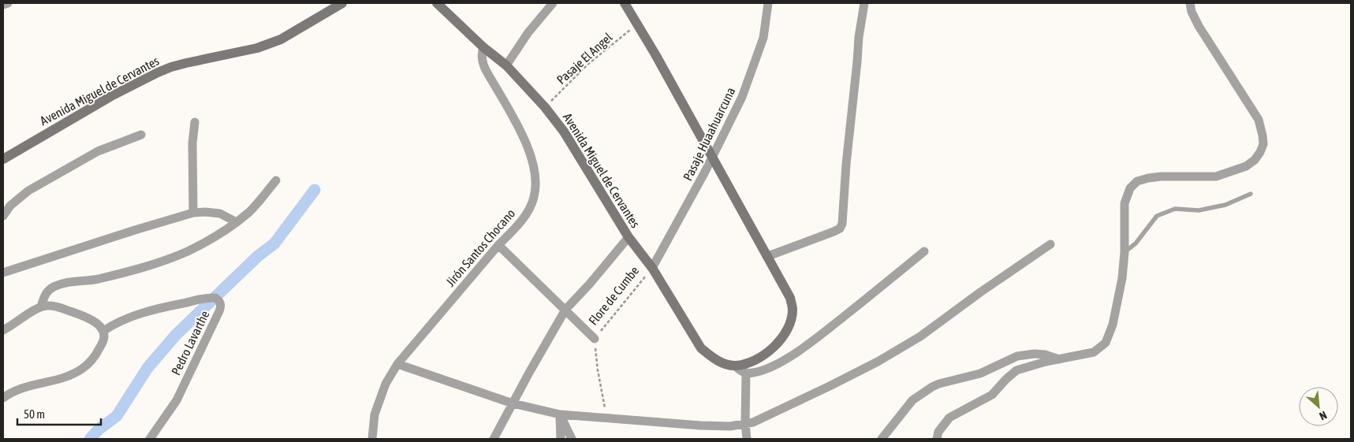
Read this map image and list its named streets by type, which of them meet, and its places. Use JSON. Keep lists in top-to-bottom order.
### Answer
{
  "streets": {
    "street": [
      "Avenida Miguel de Cervantes",
      "Pasaje Huaahuarcuna",
      "Jirón Santos Chocano",
      "Pedro Lavarthe"
    ],
    "path": ["Pasaje El Angel", "Flore de Cumbe"]
  },
  "crossings": [
    ["Pasaje El Angel", "Avenida Miguel de Cervantes"],
    ["Avenida Miguel de Cervantes", "Pasaje Huaahuarcuna"],
    ["Avenida Miguel de Cervantes", "Jirón Santos Chocano"],
    ["Avenida Miguel de Cervantes", "Flore de Cumbe"],
    ["Pasaje Huaahuarcuna", "Flore de Cumbe"]
  ],
  "scale_bar": "50 m",
  "north": "bottom right"
}
